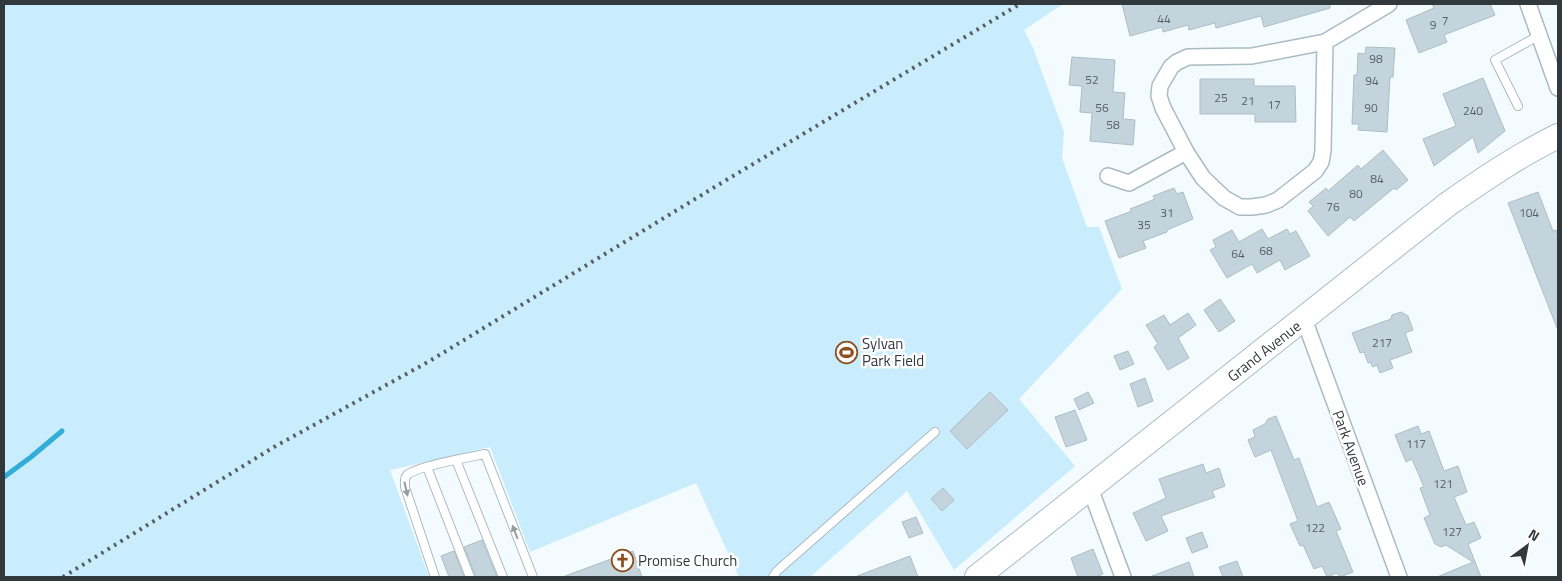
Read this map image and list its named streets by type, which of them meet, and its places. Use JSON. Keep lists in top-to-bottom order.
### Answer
{
  "streets": {
    "main road": ["Grand Avenue"],
    "street": ["Park Avenue"]
  },
  "crossings": [
    ["Grand Avenue", "Park Avenue"]
  ],
  "places": {
    "sports": ["Sylvan Park Field"],
    "church": ["Promise Church"]
  },
  "house_numbers": [
    "44",
    "7",
    "9",
    "98",
    "52",
    "94",
    "25",
    "21",
    "17",
    "56",
    "90",
    "240",
    "58",
    "84",
    "80",
    "76",
    "31",
    "104",
    "35",
    "68",
    "64",
    "217",
    "117",
    "121",
    "122",
    "127"
  ],
  "north": "top right"
}
